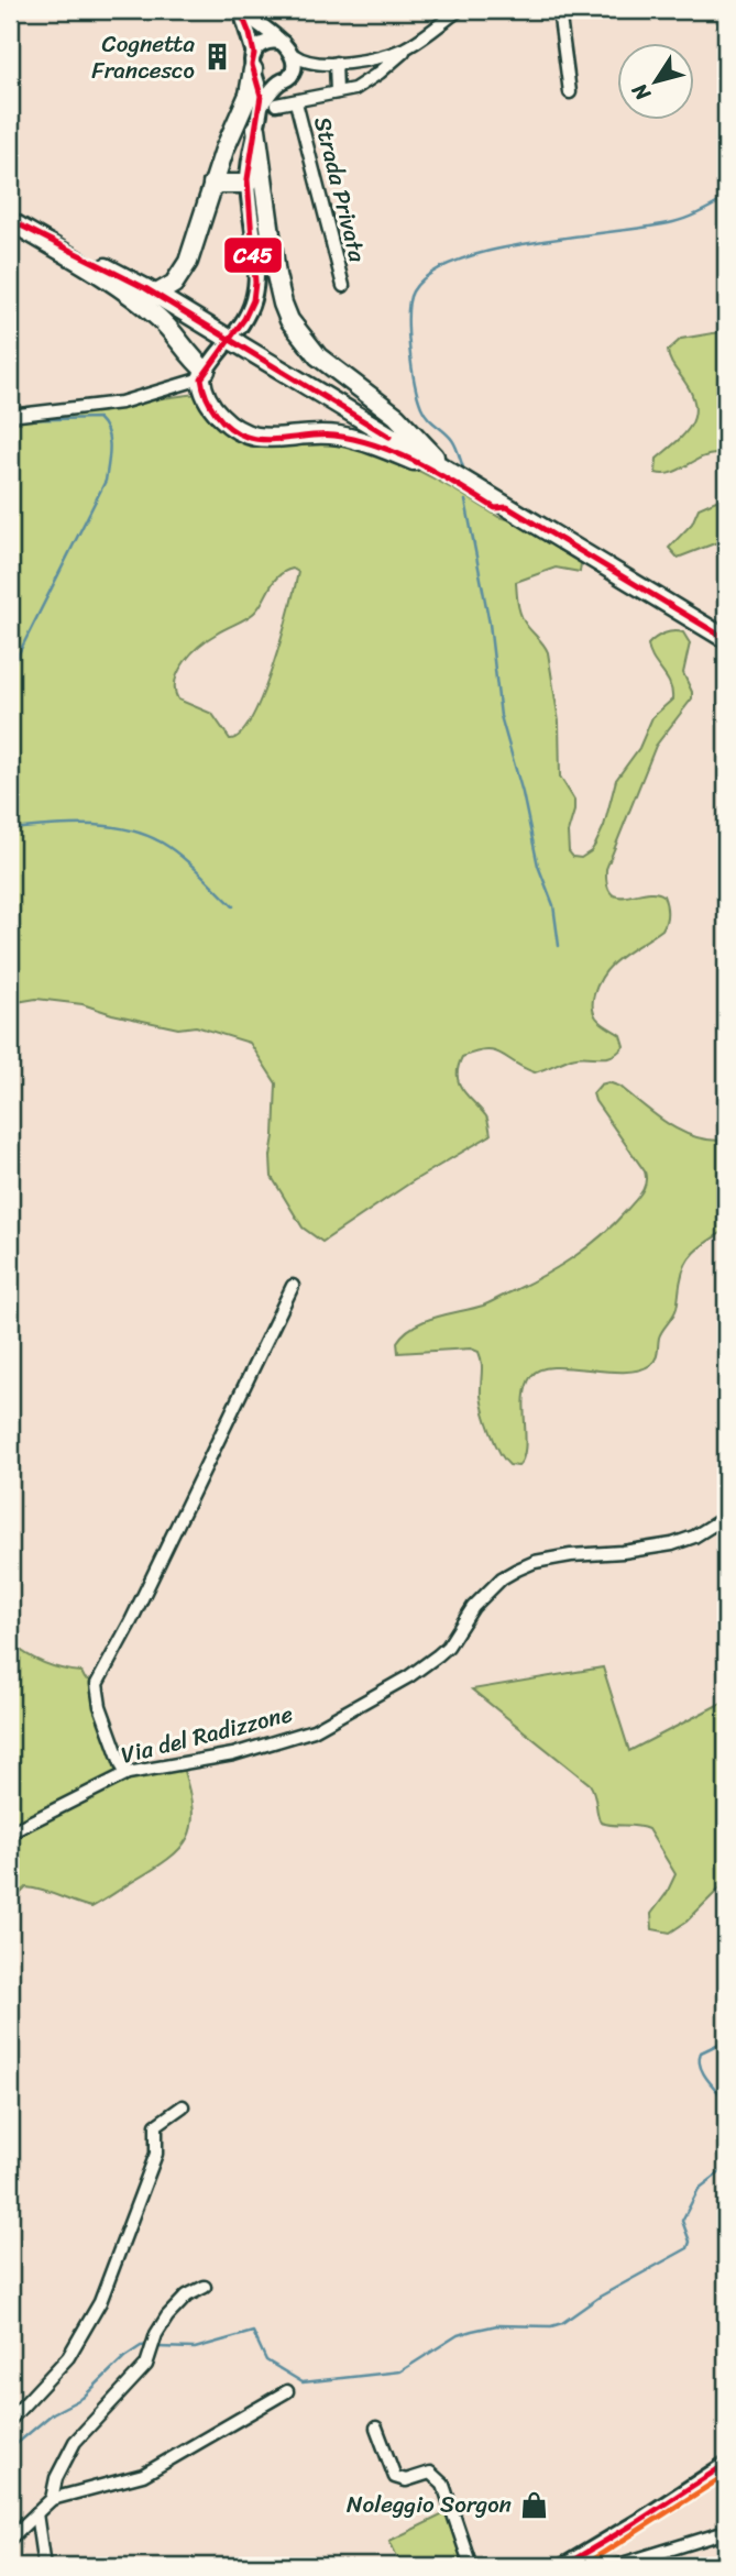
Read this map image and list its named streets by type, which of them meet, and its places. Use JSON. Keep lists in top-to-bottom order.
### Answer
{
  "streets": {
    "street": ["Strada Privata", "Via del Radizzone"]
  },
  "places": {
    "building": ["Cognetta Francesco"],
    "shop": ["Noleggio Sorgon"]
  },
  "lines": ["transit line C45"],
  "north": "bottom left"
}
